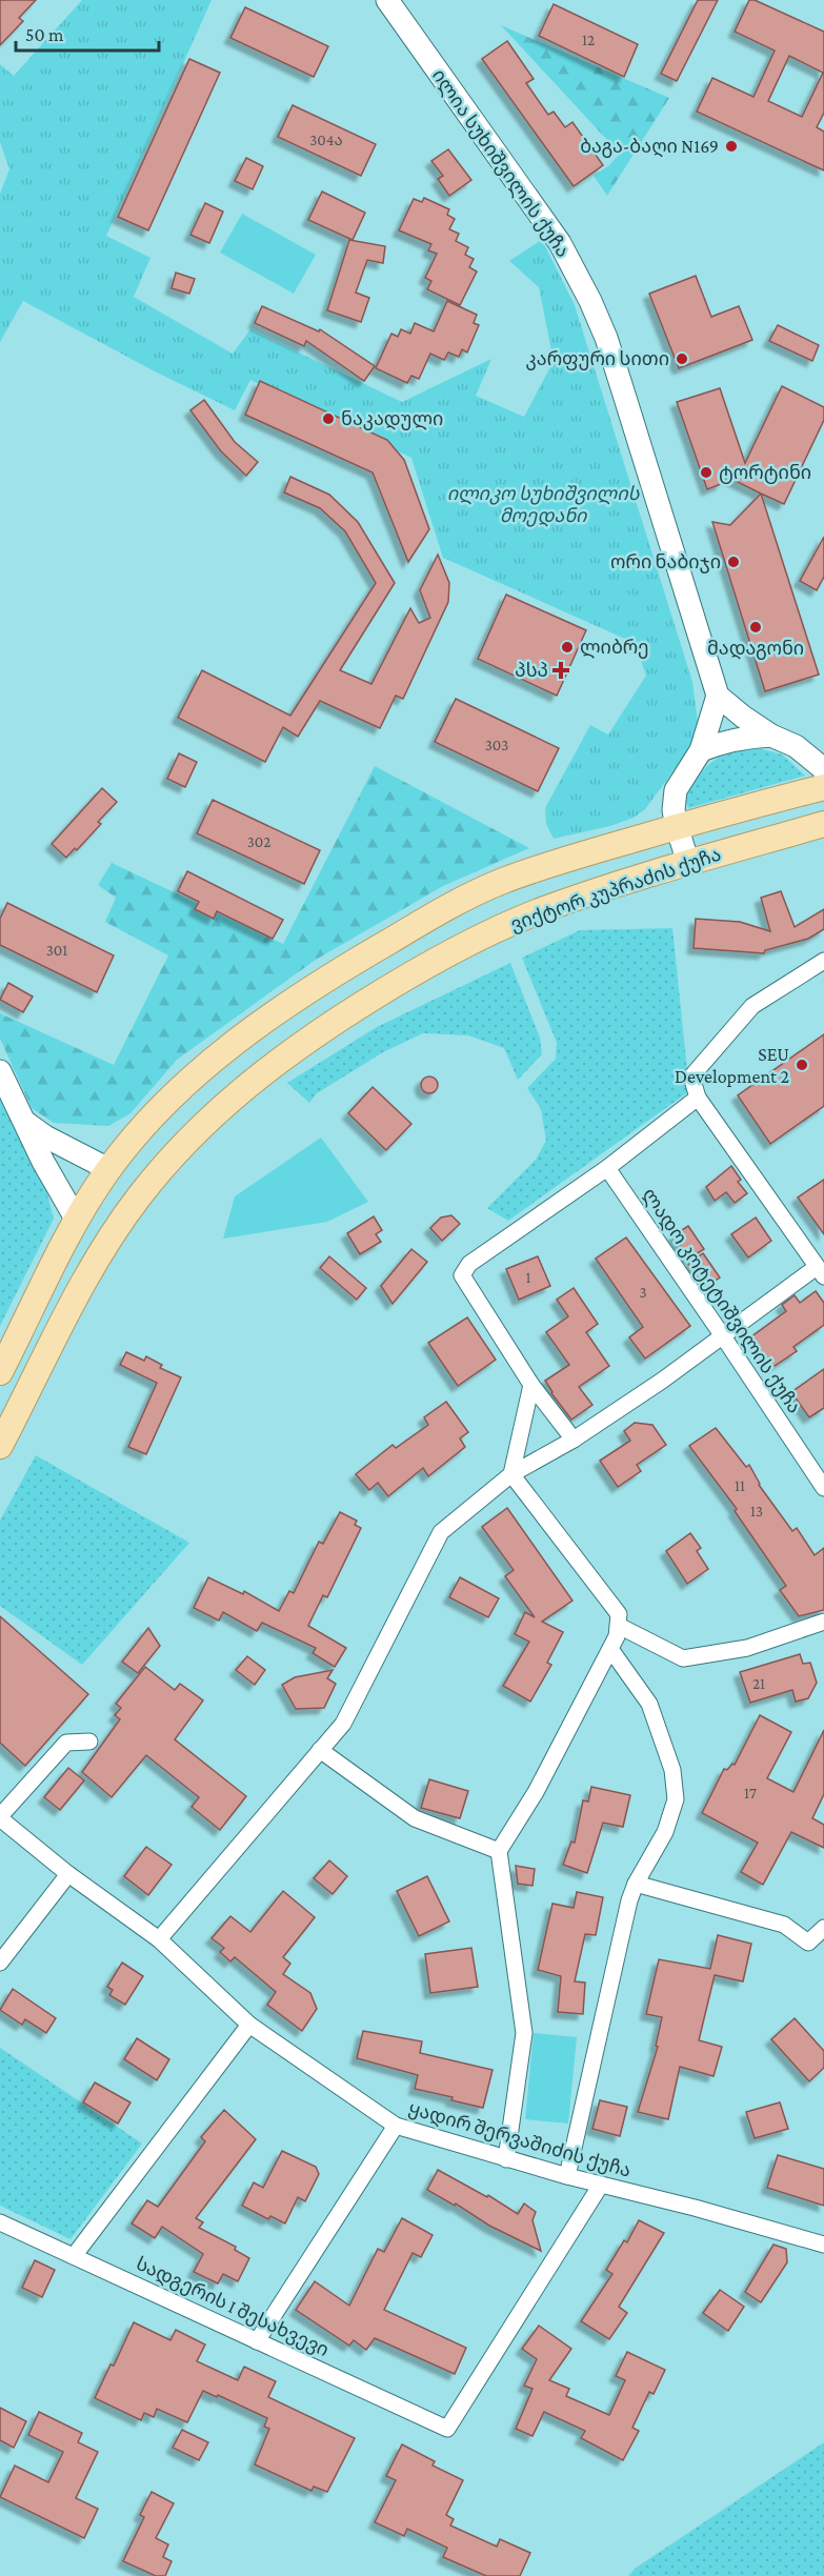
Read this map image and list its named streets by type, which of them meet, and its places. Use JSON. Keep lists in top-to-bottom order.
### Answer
{
  "streets": {
    "main road": ["ვიქტორ კუპრაძის ქუჩა"],
    "street": [
      "ილია სუხიშვილის ქუჩა",
      "ლადო კოტეტიშვილის ქუჩა",
      "ყადირ შერვაშიძის ქუჩა",
      "სადგერის I შესახვევი"
    ]
  },
  "crossings": [
    ["ყადირ შერვაშიძის ქუჩა", "სადგერის I შესახვევი"]
  ],
  "parks": ["ილიკო სუხიშვილის მოედანი"],
  "places": {
    "other": [
      "ბაგა-ბაღი N169",
      "კარფური სითი",
      "ნაკადული",
      "ტორტინი",
      "ორი ნაბიჯი",
      "მადაგონი",
      "ლიბრე",
      "SEU Development 2"
    ],
    "health": ["პსპ"]
  },
  "house_numbers": [
    "12",
    "304ა",
    "303",
    "302",
    "301",
    "1",
    "3",
    "11",
    "13",
    "21",
    "17"
  ],
  "scale_bar": "50 m"
}
